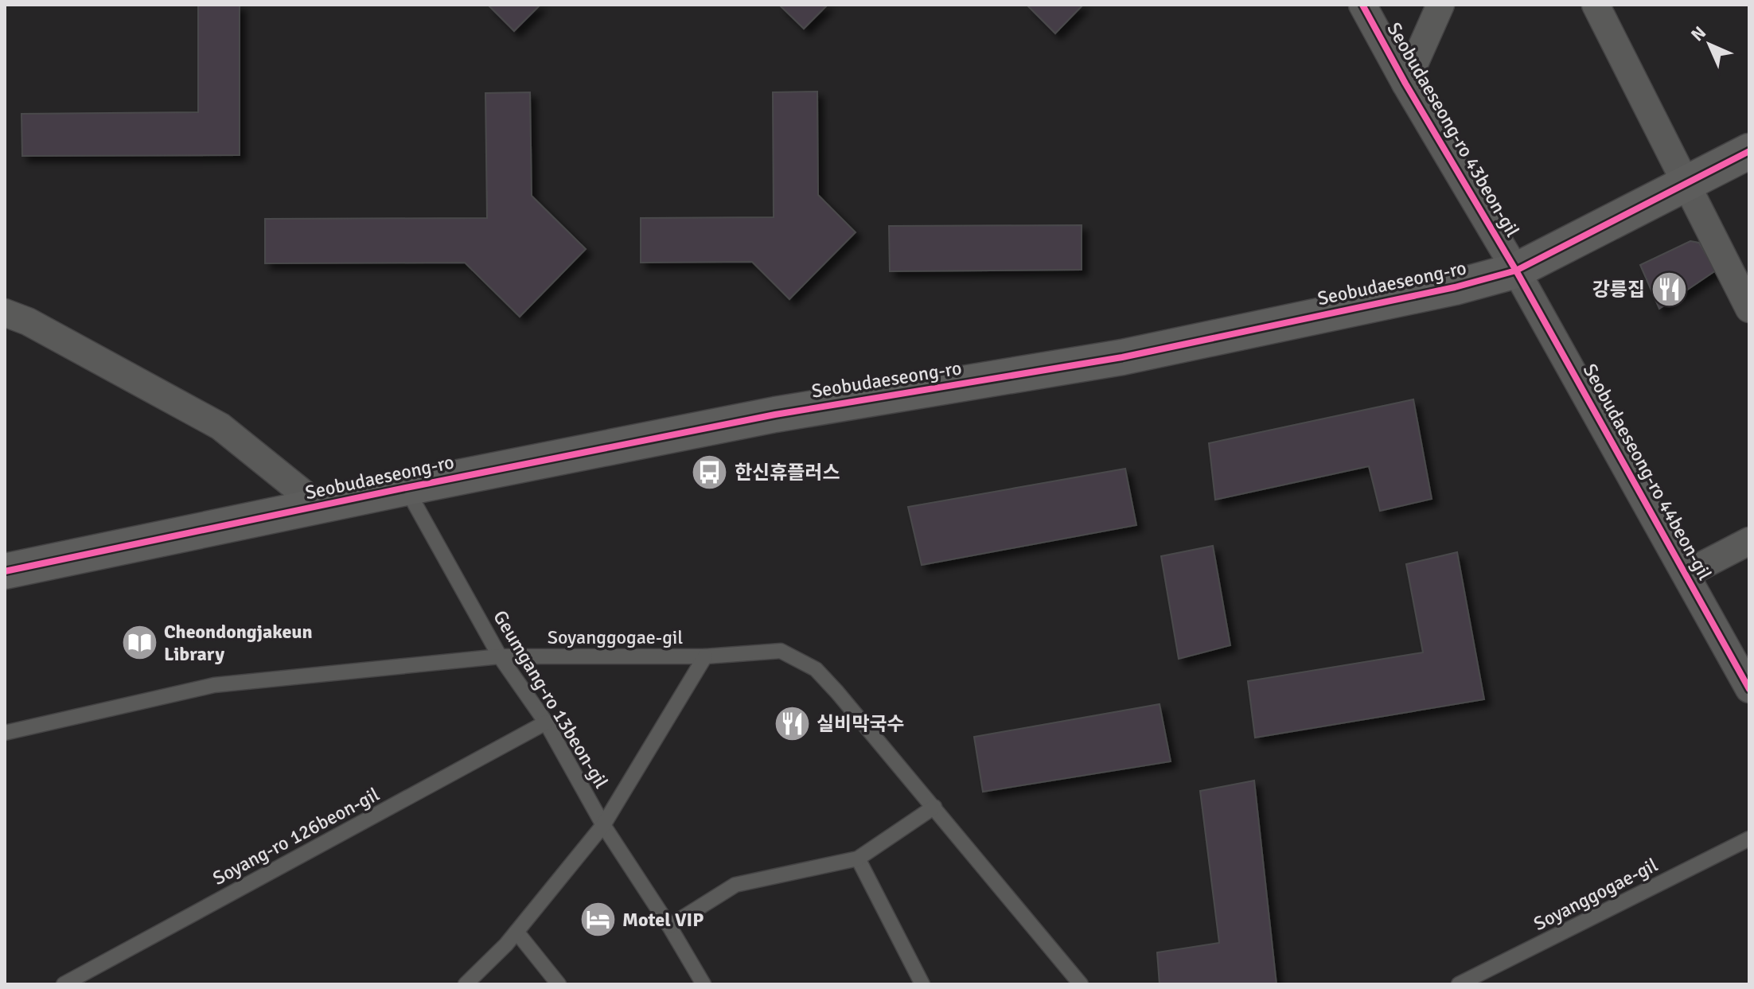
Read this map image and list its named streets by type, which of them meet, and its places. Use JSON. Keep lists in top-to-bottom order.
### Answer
{
  "streets": {
    "street": ["Seobudaeseong-ro 43beon-gil", "Seobudaeseong-ro", "Seobudaeseong-ro 44beon-gil"],
    "lane": ["Soyanggogae-gil", "Geumgang-ro 13beon-gil", "Soyang-ro 126beon-gil"]
  },
  "crossings": [
    ["Seobudaeseong-ro 43beon-gil", "Seobudaeseong-ro"],
    ["Seobudaeseong-ro 43beon-gil", "Seobudaeseong-ro 44beon-gil"],
    ["Seobudaeseong-ro", "Seobudaeseong-ro 44beon-gil"],
    ["Seobudaeseong-ro", "Geumgang-ro 13beon-gil"],
    ["Soyanggogae-gil", "Geumgang-ro 13beon-gil"],
    ["Geumgang-ro 13beon-gil", "Soyang-ro 126beon-gil"]
  ],
  "places": {
    "restaurant": ["강릉집", "실비막국수"],
    "bus stop": ["한신휴플러스"],
    "library": ["Cheondongjakeun Library"],
    "hotel": ["Motel VIP"]
  },
  "north": "top left"
}
